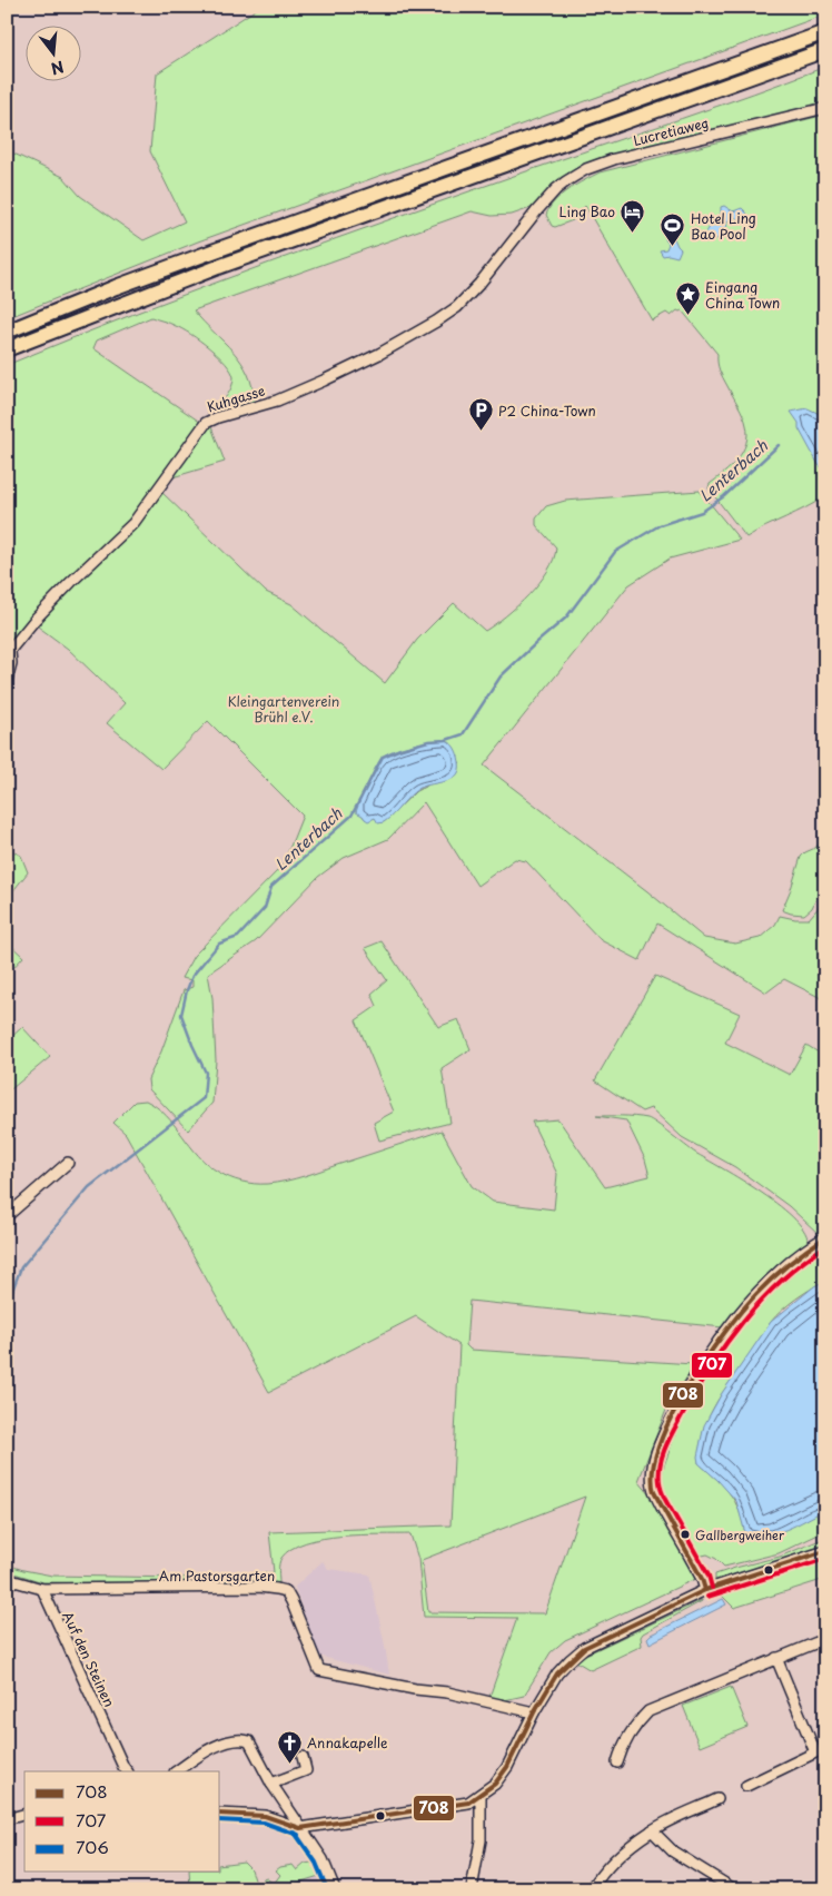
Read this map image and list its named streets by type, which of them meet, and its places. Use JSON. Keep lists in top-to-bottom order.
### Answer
{
  "streets": {
    "street": [
      "Lucretiaweg",
      "Kuhgasse",
      "Am Pastorsgarten",
      "Auf den Steinen"
    ]
  },
  "crossings": [
    ["Lucretiaweg", "Kuhgasse"],
    ["Am Pastorsgarten", "Auf den Steinen"]
  ],
  "water": ["Lenterbach"],
  "parks": ["Kleingartenverein Brühl e.V."],
  "places": {
    "hotel": ["Ling Bao"],
    "sports": ["Hotel Ling Bao Pool"],
    "place": ["Eingang China Town"],
    "parking": ["P2 China-Town"],
    "other": ["Gallbergweiher"],
    "church": ["Annakapelle"]
  },
  "lines": ["transit line 708", "transit line 707", "transit line 706"],
  "legend": ["708", "707", "706"],
  "north": "bottom"
}
